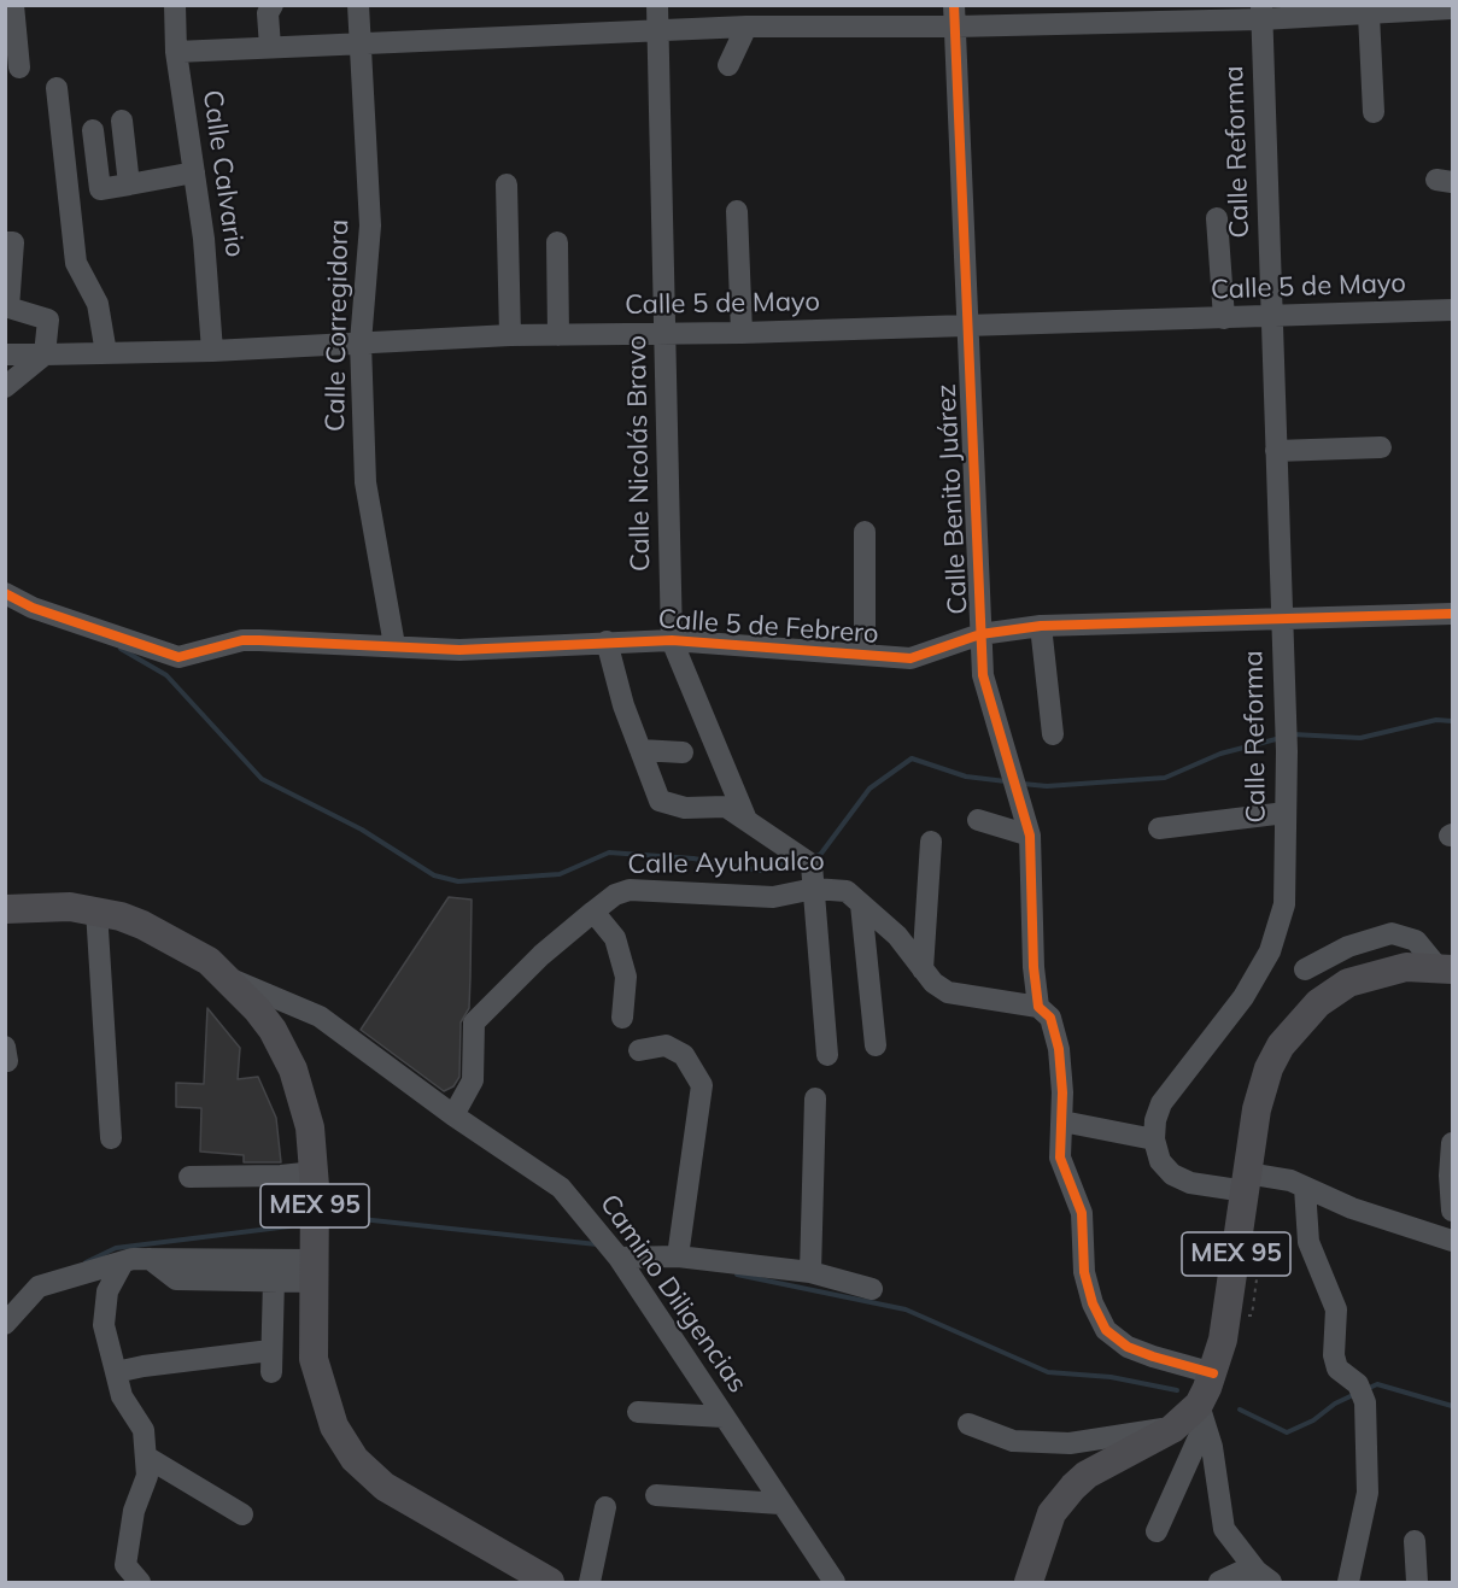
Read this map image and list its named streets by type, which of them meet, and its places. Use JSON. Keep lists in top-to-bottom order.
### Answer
{
  "streets": {
    "main road": ["MEX 95"],
    "street": [
      "Calle Reforma",
      "Calle Calvario",
      "Calle 5 de Mayo",
      "Calle Corregidora",
      "Calle Nicolás Bravo",
      "Calle Benito Juárez",
      "Calle 5 de Febrero",
      "Calle Ayuhualco",
      "Camino Diligencias"
    ]
  },
  "crossings": [
    ["Calle Reforma", "Calle 5 de Mayo"],
    ["Calle Reforma", "Calle 5 de Febrero"],
    ["Calle Calvario", "Calle 5 de Mayo"],
    ["Calle 5 de Mayo", "Calle Corregidora"],
    ["Calle 5 de Mayo", "Calle Nicolás Bravo"],
    ["Calle 5 de Mayo", "Calle Benito Juárez"],
    ["Calle Corregidora", "Calle 5 de Febrero"],
    ["Calle Nicolás Bravo", "Calle 5 de Febrero"],
    ["Calle Benito Juárez", "Calle 5 de Febrero"],
    ["Calle Benito Juárez", "Calle Ayuhualco"],
    ["Calle Benito Juárez", "MEX 95"],
    ["Calle Ayuhualco", "Camino Diligencias"],
    ["MEX 95", "Camino Diligencias"]
  ]
}
